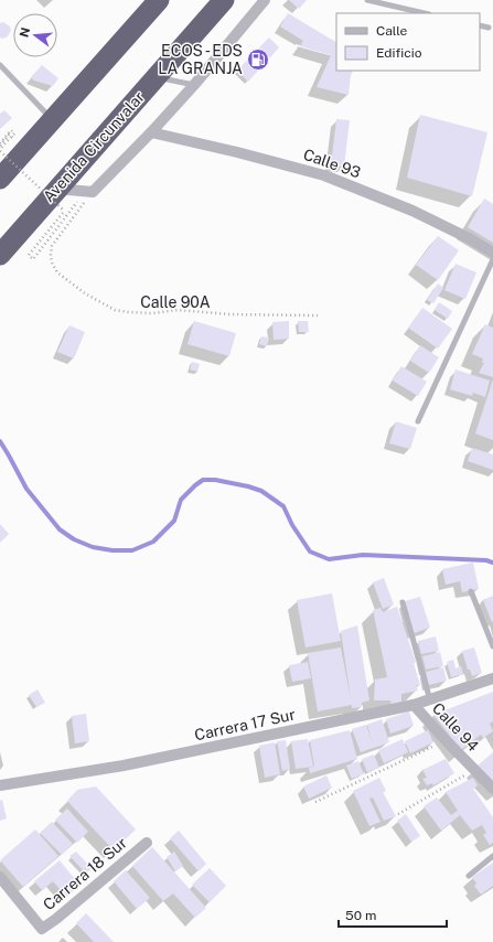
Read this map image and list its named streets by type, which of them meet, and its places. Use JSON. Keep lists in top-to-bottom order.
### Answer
{
  "streets": {
    "highway": ["Avenida Circunvalar"],
    "street": [
      "Calle 93",
      "Carrera 17 Sur",
      "Calle 94",
      "Carrera 18 Sur"
    ],
    "path": ["Calle 90A"]
  },
  "crossings": [
    ["Carrera 17 Sur", "Calle 94"]
  ],
  "places": {
    "fuel station": ["ECOS - EDS LA GRANJA"]
  },
  "legend": ["Calle", "Edificio"],
  "scale_bar": "50 m",
  "north": "left"
}
